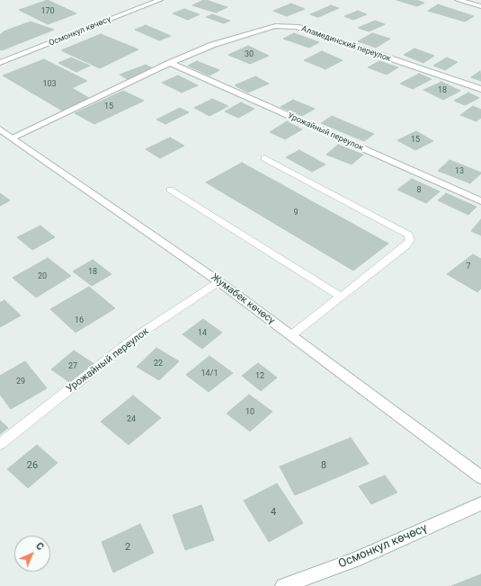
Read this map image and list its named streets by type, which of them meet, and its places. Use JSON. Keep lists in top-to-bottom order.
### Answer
{
  "streets": {
    "street": [
      "Осмонкул көчөсү",
      "Аламединский переулок",
      "Урожайный переулок",
      "Жумабек көчөсү"
    ]
  },
  "crossings": [
    ["Аламединский переулок", "Урожайный переулок"],
    ["Аламединский переулок", "Жумабек көчөсү"],
    ["Урожайный переулок", "Жумабек көчөсү"]
  ],
  "house_numbers": [
    "170",
    "30",
    "103",
    "18",
    "15",
    "15",
    "13",
    "8",
    "9",
    "7",
    "18",
    "20",
    "16",
    "14",
    "22",
    "27",
    "14/1",
    "12",
    "29",
    "10",
    "24",
    "26",
    "8",
    "4",
    "2"
  ],
  "north": "top right"
}
